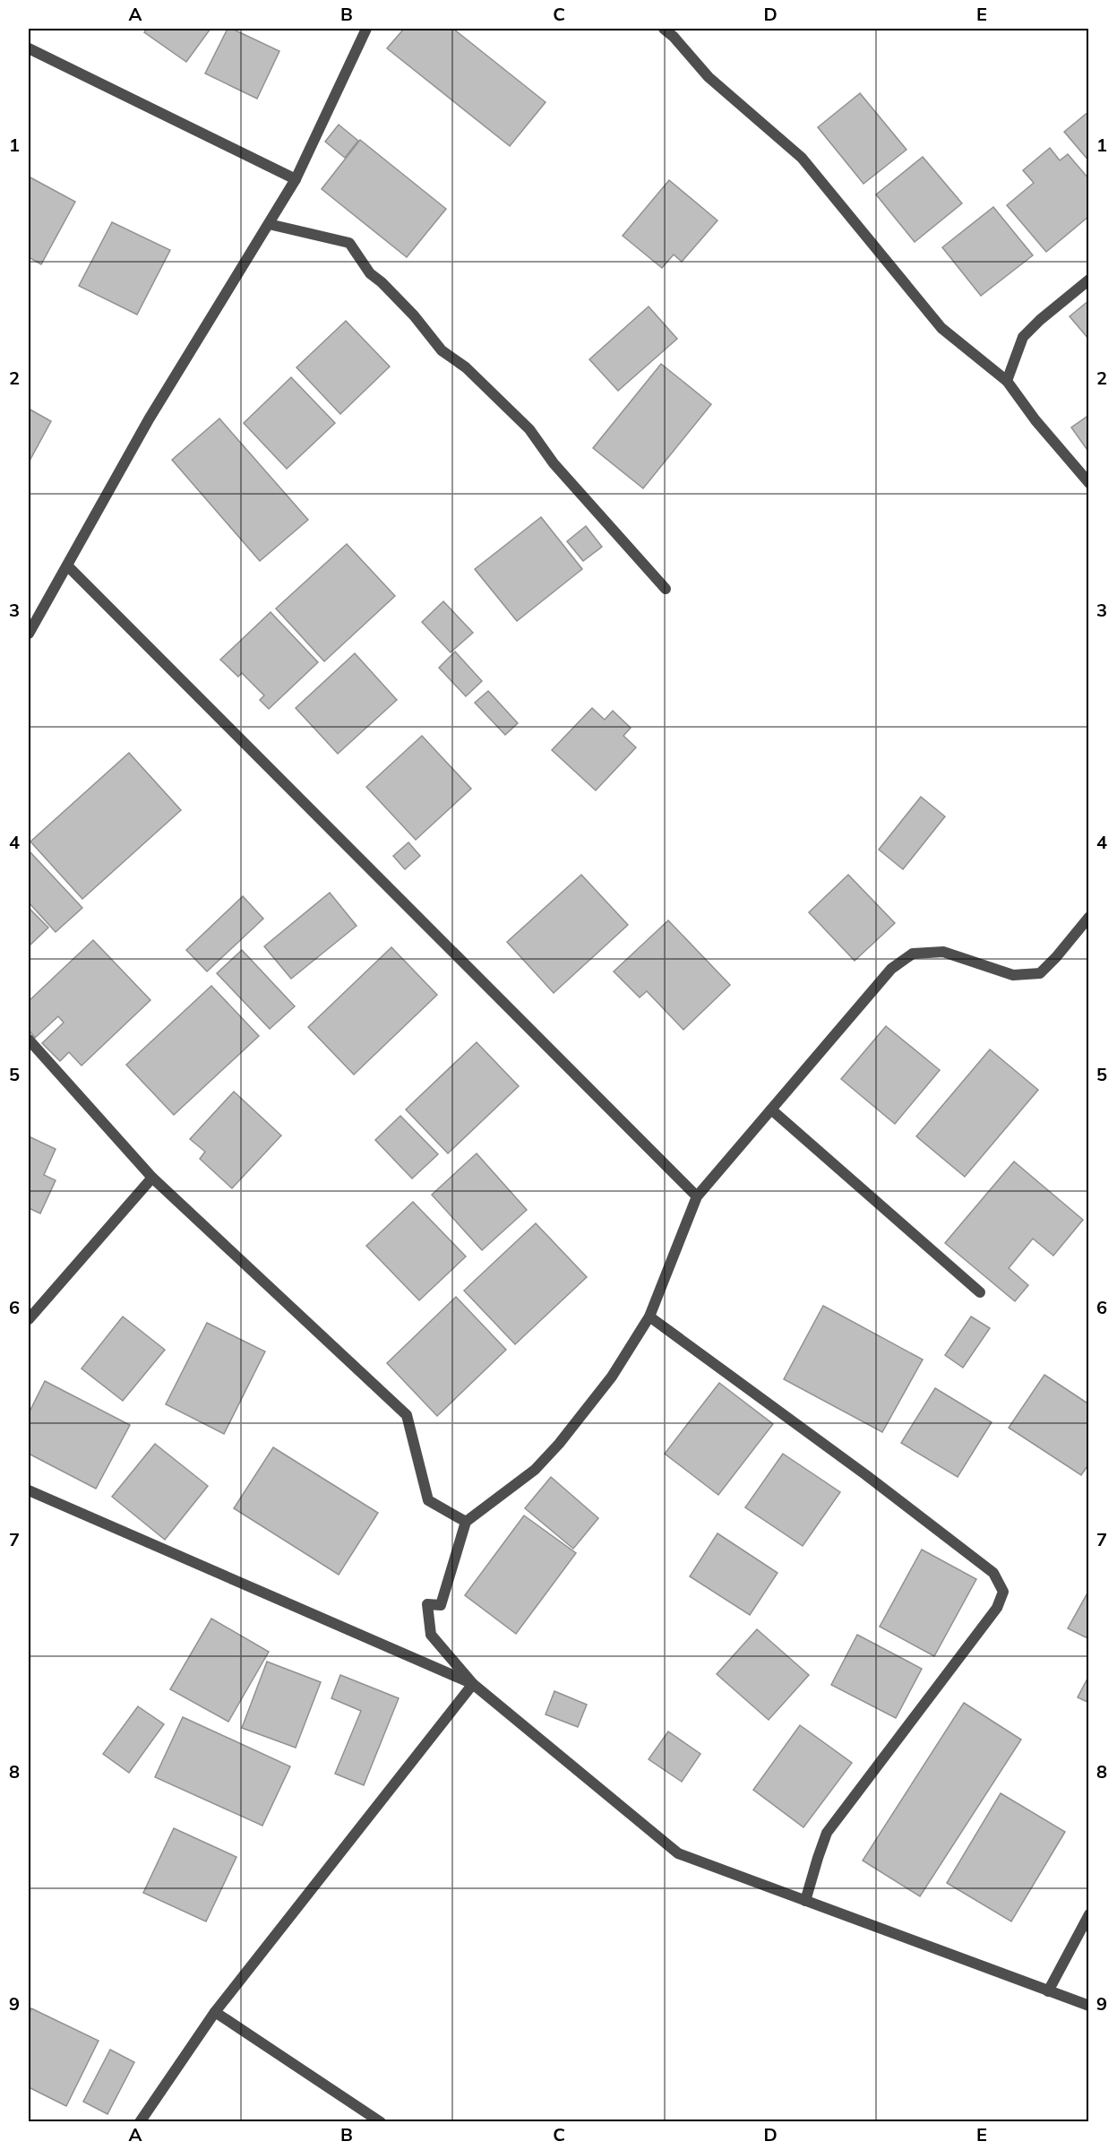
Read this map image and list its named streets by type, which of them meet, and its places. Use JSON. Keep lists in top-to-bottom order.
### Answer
{
  "grid": {
    "columns": [
      "A",
      "B",
      "C",
      "D",
      "E"
    ],
    "rows": [
      "1",
      "2",
      "3",
      "4",
      "5",
      "6",
      "7",
      "8",
      "9"
    ]
  }
}
